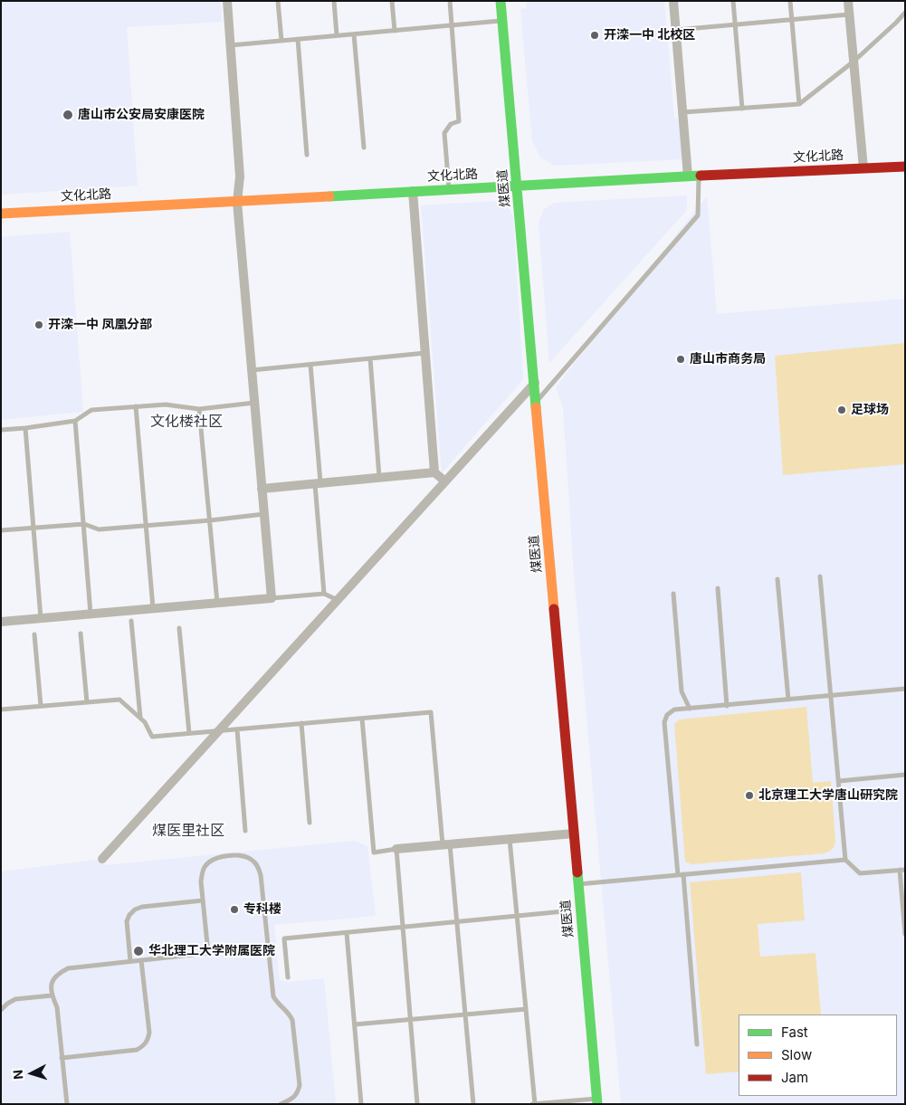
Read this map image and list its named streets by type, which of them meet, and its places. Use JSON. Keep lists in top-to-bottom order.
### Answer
{
  "streets": {
    "street": ["文化北路", "煤医道"]
  },
  "crossings": [
    ["文化北路", "煤医道"]
  ],
  "districts": ["文化楼社区", "煤医里社区"],
  "places": [
    "开滦一中 北校区",
    "唐山市公安局安康医院",
    "开滦一中 凤凰分部",
    "唐山市商务局",
    "足球场",
    "北京理工大学唐山研究院",
    "专科楼",
    "华北理工大学附属医院"
  ],
  "legend": ["Fast", "Slow", "Jam"],
  "north": "left"
}
